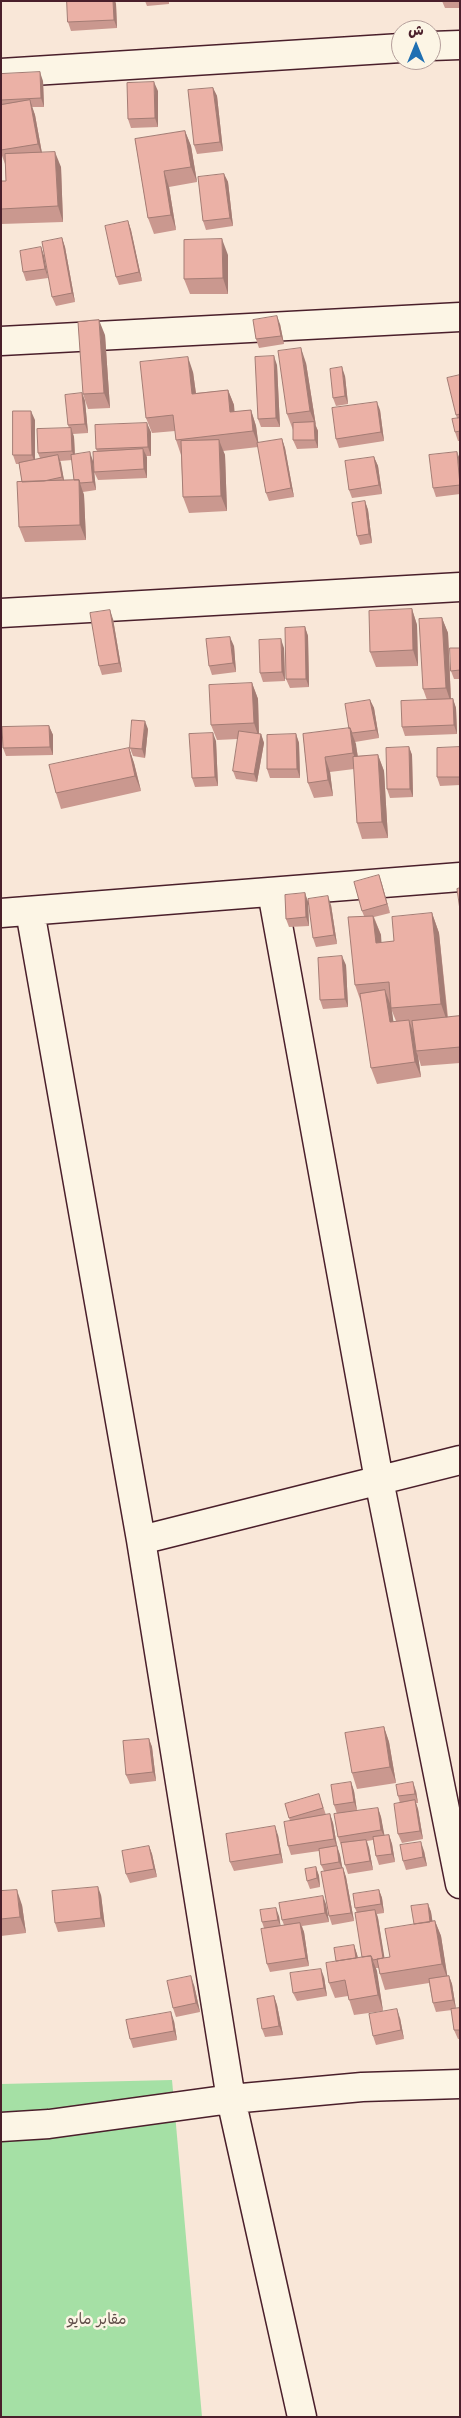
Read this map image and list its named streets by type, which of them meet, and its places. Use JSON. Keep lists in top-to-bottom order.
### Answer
{
  "parks": ["مقابر مايو"],
  "north": "top"
}
